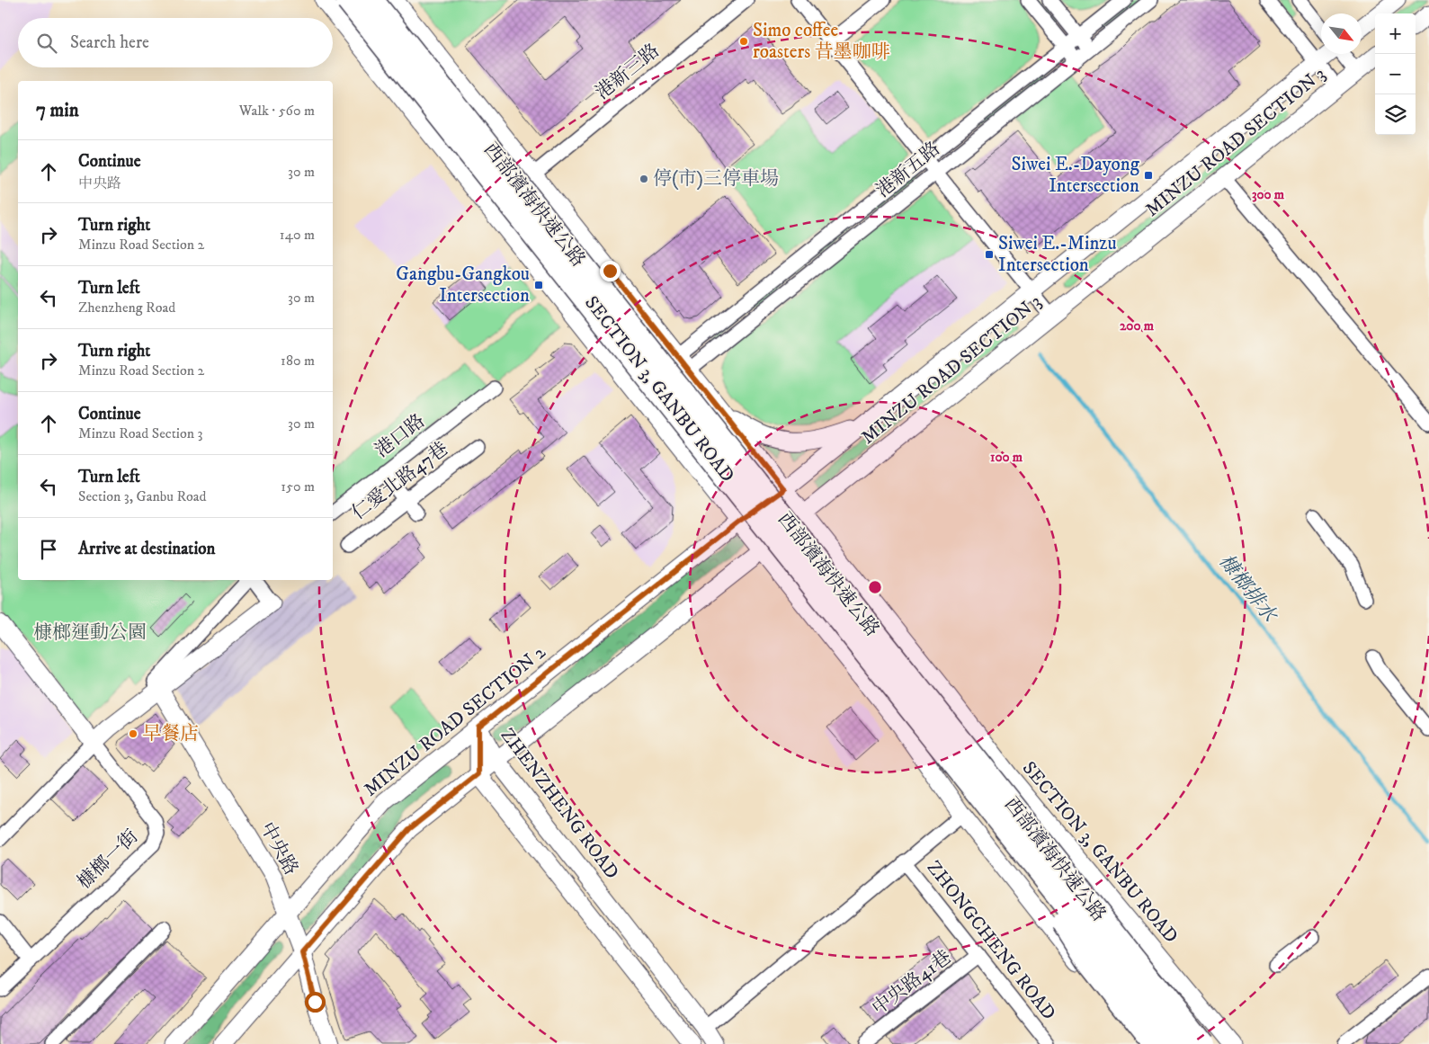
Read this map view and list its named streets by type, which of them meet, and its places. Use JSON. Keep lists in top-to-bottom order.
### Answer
{
  "streets": {
    "highway": ["西部濱海快速公路"],
    "street": [
      "港新三路",
      "MINZU ROAD SECTION 3",
      "港新五路",
      "SECTION 3, GANBU ROAD",
      "港口路",
      "仁愛北路47巷",
      "MINZU ROAD SECTION 2",
      "ZHENZHENG ROAD",
      "中央路",
      "槺榔一街",
      "ZHONGCHENG ROAD",
      "中央路41巷"
    ]
  },
  "crossings": [
    ["港新三路", "SECTION 3, GANBU ROAD"],
    ["MINZU ROAD SECTION 3", "SECTION 3, GANBU ROAD"],
    ["MINZU ROAD SECTION 3", "MINZU ROAD SECTION 2"],
    ["港新五路", "SECTION 3, GANBU ROAD"],
    ["SECTION 3, GANBU ROAD", "MINZU ROAD SECTION 2"],
    ["MINZU ROAD SECTION 2", "ZHENZHENG ROAD"],
    ["MINZU ROAD SECTION 2", "中央路"],
    ["ZHONGCHENG ROAD", "中央路41巷"]
  ],
  "water": ["槺榔排水"],
  "parks": ["槺榔運動公園"],
  "places": {
    "other": ["Simo coffee roasters 昔墨咖啡", "停(市)三停車場", "早餐店"],
    "transit": ["Siwei E.-Dayong Intersection", "Siwei E.-Minzu Intersection", "Gangbu-Gangkou Intersection"]
  },
  "north": "bottom right",
  "page": {
    "map_buttons": ["+", "−"],
    "search": "Search here",
    "heading": ["7 min", "Walk · 560 m"],
    "list": [
      ["Continue", "中央路", "30 m"],
      ["Turn right", "Minzu Road Section 2", "140 m"],
      ["Turn left", "Zhenzheng Road", "30 m"],
      ["Turn right", "Minzu Road Section 2", "180 m"],
      ["Continue", "Minzu Road Section 3", "30 m"],
      ["Turn left", "Section 3, Ganbu Road", "150 m"],
      "Arrive at destination"
    ]
  },
  "rings": ["300 m", "200 m", "100 m"]
}
